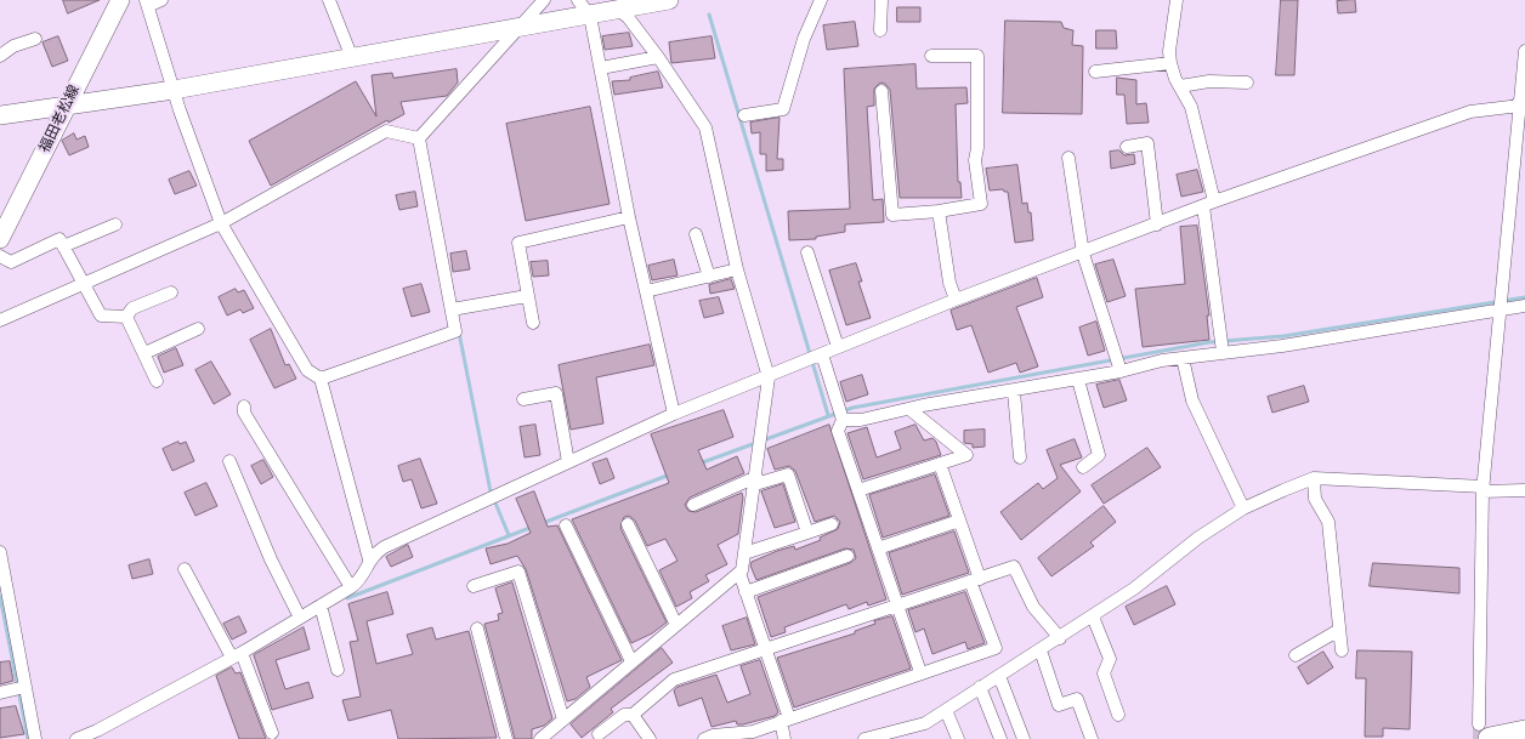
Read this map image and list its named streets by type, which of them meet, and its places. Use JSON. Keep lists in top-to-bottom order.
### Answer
{
  "streets": {
    "street": ["福田老松線"]
  }
}
